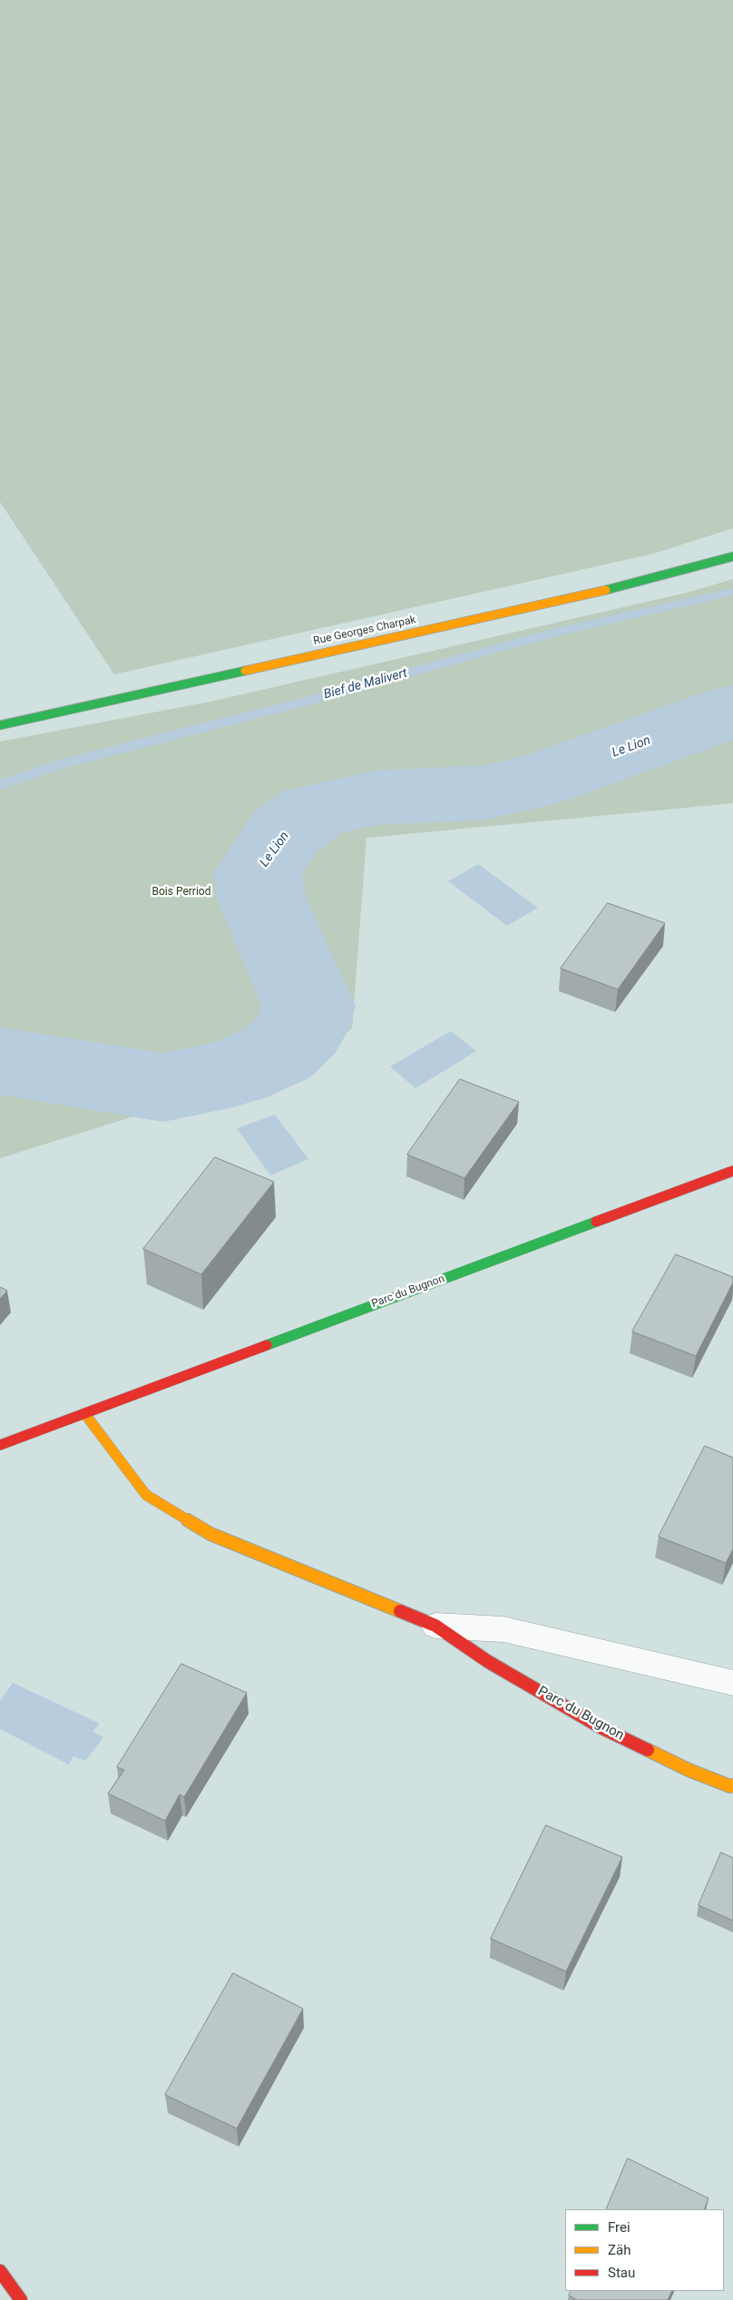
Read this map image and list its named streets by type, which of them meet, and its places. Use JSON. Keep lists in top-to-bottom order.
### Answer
{
  "streets": {
    "street": ["Rue Georges Charpak", "Parc du Bugnon"]
  },
  "water": ["Bief de Malivert", "Le Lion"],
  "parks": ["Bois Perriod"],
  "legend": ["Frei", "Zäh", "Stau"]
}
